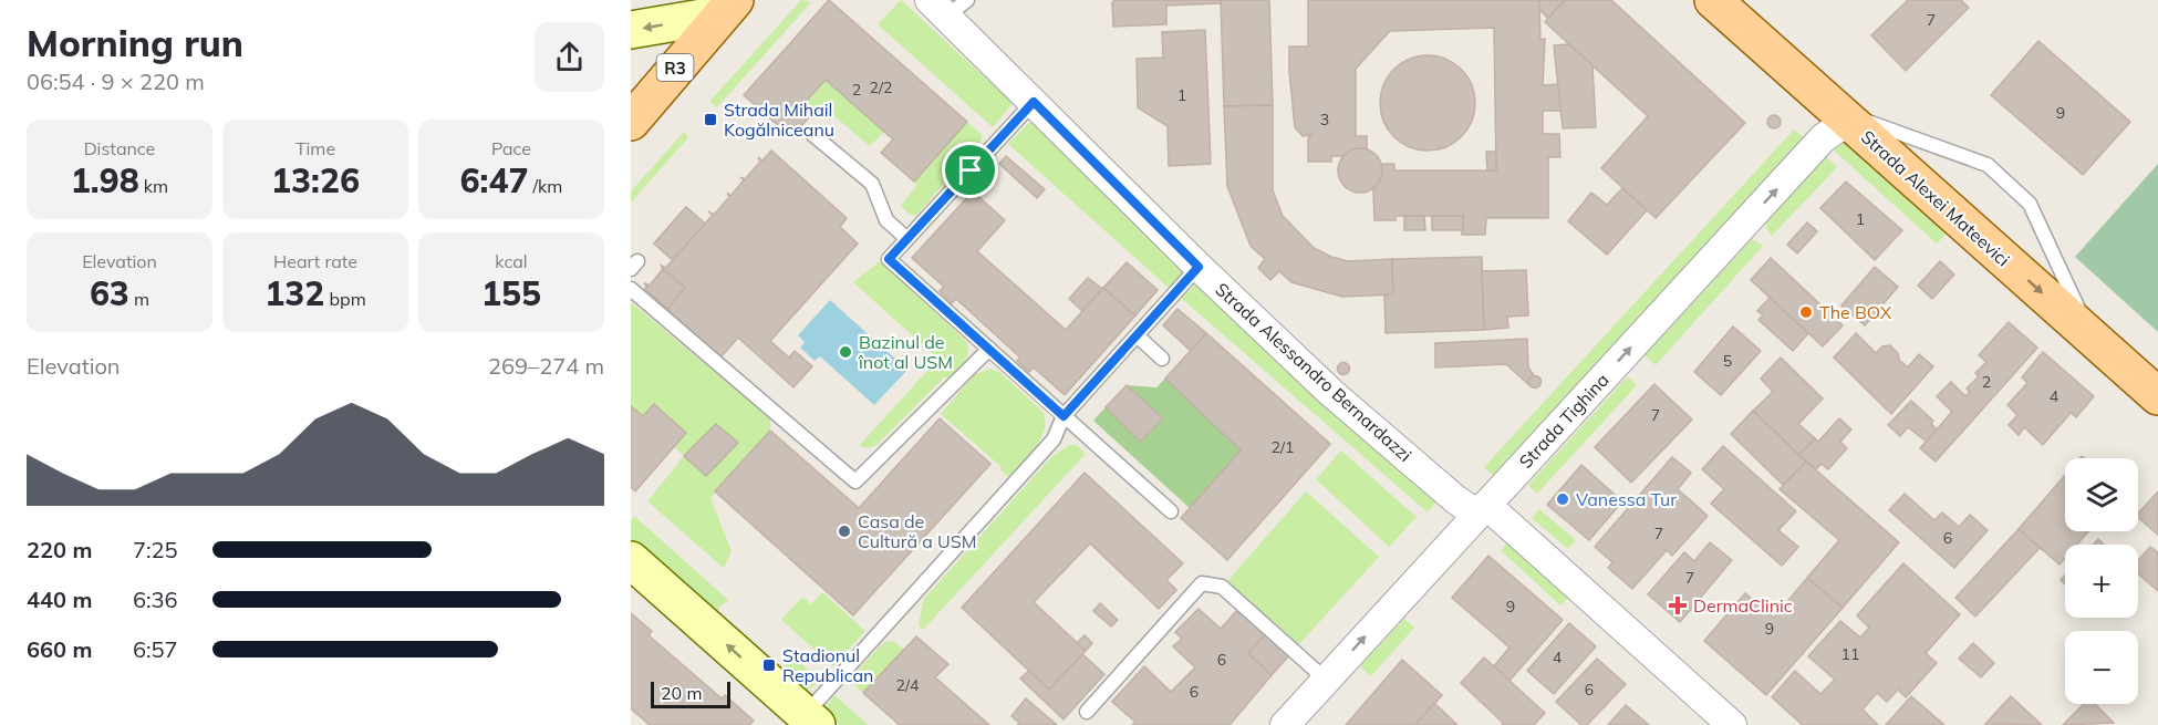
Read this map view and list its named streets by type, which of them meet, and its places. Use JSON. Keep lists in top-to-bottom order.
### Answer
{
  "streets": {
    "main road": ["R3", "Strada Alexei Mateevici"],
    "street": ["Strada Alessandro Bernardazzi", "Strada Tighina"]
  },
  "crossings": [
    ["Strada Alexei Mateevici", "Strada Tighina"],
    ["Strada Alessandro Bernardazzi", "Strada Tighina"]
  ],
  "one_way": ["Strada Alexei Mateevici", "Strada Tighina"],
  "places": {
    "transit": ["Strada Mihail Kogălniceanu", "Stadionul Republican"],
    "other": [
      "The BOX",
      "Bazinul de înot al USM",
      "Vanessa Tur",
      "Casa de Cultură a USM"
    ],
    "health": ["DermaClinic"]
  },
  "house_numbers": [
    "7",
    "2/2",
    "2",
    "1",
    "9",
    "3",
    "1",
    "5",
    "2",
    "4",
    "7",
    "2/1",
    "7",
    "6",
    "7",
    "9",
    "9",
    "11",
    "4",
    "6",
    "2/4",
    "6",
    "6"
  ],
  "scale_bar": "20 m",
  "page": {
    "heading": ["Morning run", "06:54 · 9 × 220 m"],
    "stats": [
      ["Distance", "1.98 km"],
      ["Time", "13:26"],
      ["Pace", "6:47 /km"],
      ["Elevation", "63 m"],
      ["Heart rate", "132 bpm"],
      ["kcal", "155"]
    ],
    "chart": ["Elevation", "269–274 m"],
    "map_buttons": ["+", "−"],
    "list": [
      {
        "name": "220 m",
        "note": "7:25"
      },
      {
        "name": "440 m",
        "note": "6:36"
      },
      {
        "name": "660 m",
        "note": "6:57"
      }
    ],
    "scale": "20 m"
  }
}
